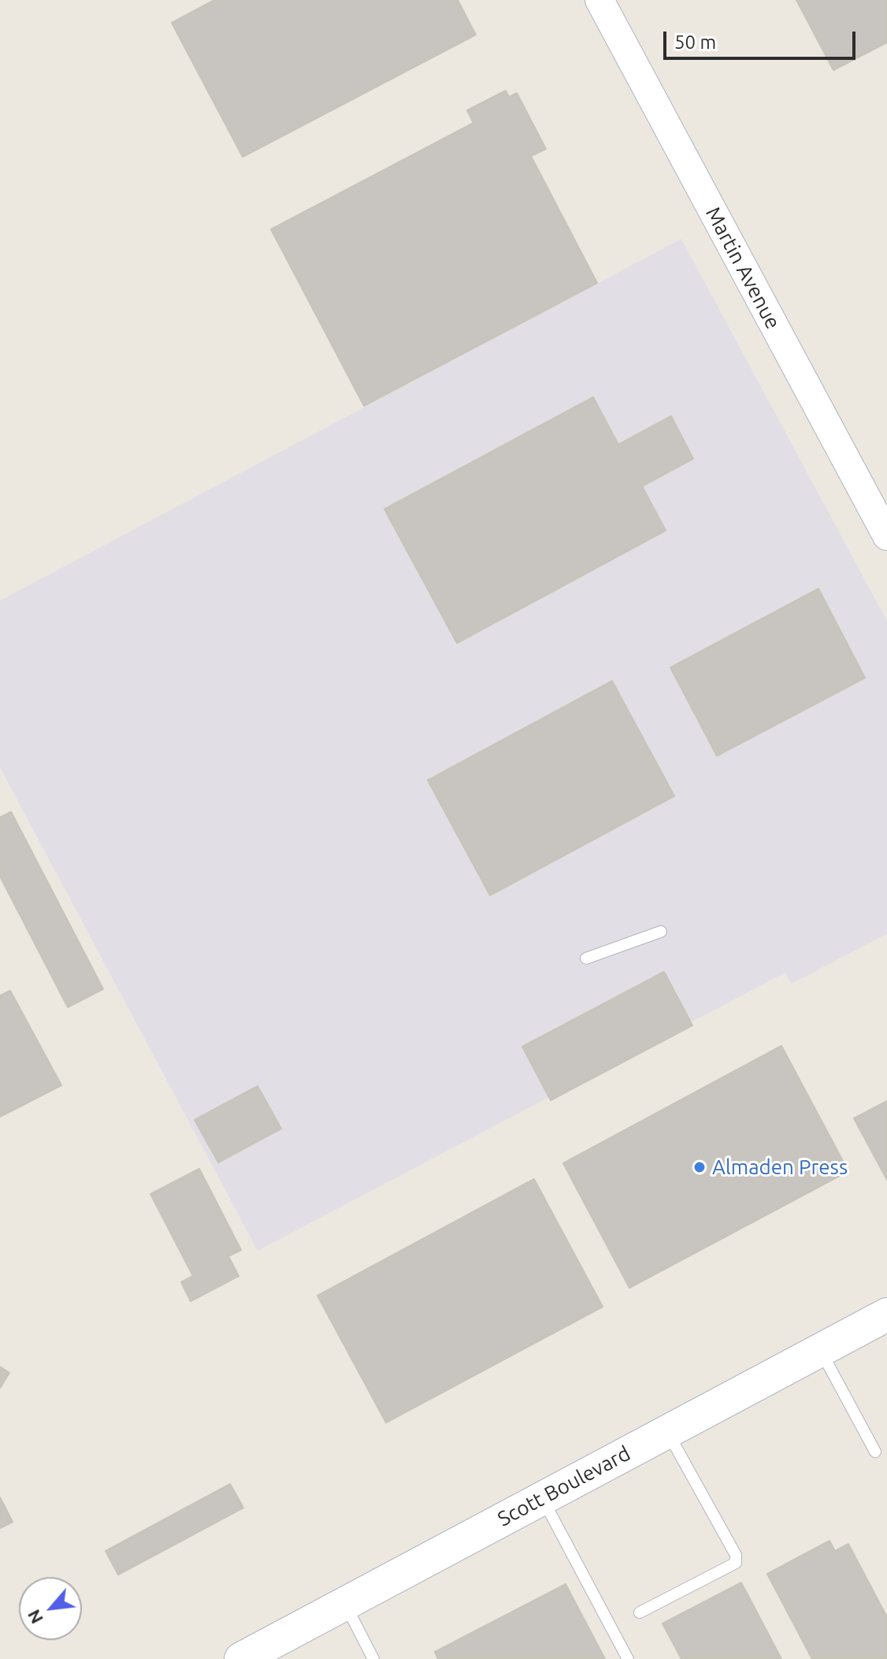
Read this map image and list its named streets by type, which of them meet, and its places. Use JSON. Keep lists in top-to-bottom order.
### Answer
{
  "streets": {
    "main road": ["Scott Boulevard"],
    "street": ["Martin Avenue"]
  },
  "places": ["Almaden Press"],
  "scale_bar": "50 m",
  "north": "bottom left"
}
